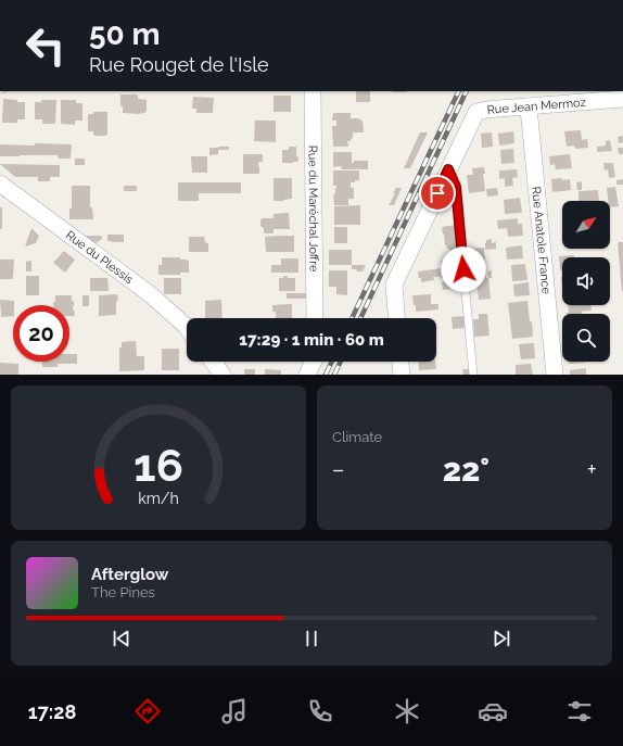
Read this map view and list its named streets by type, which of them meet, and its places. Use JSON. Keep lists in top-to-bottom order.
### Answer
{
  "streets": {
    "street": [
      "Rue Jean Mermoz",
      "Rue du Maréchal Joffre",
      "Rue Anatole France",
      "Rue du Plessis"
    ]
  },
  "crossings": [
    ["Rue Jean Mermoz", "Rue Anatole France"]
  ],
  "north": "top right",
  "page": {
    "turn": ["50 m", "Rue Rouget de l'Isle"],
    "limit": "20",
    "trip": "17:29 · 1 min · 60 m",
    "tile": "Climate",
    "heat": ["−", "22°", "+"],
    "song": ["Afterglow", "The Pines"],
    "tabs": "17:28",
    "gauge": ["16", "km/h"]
  }
}
